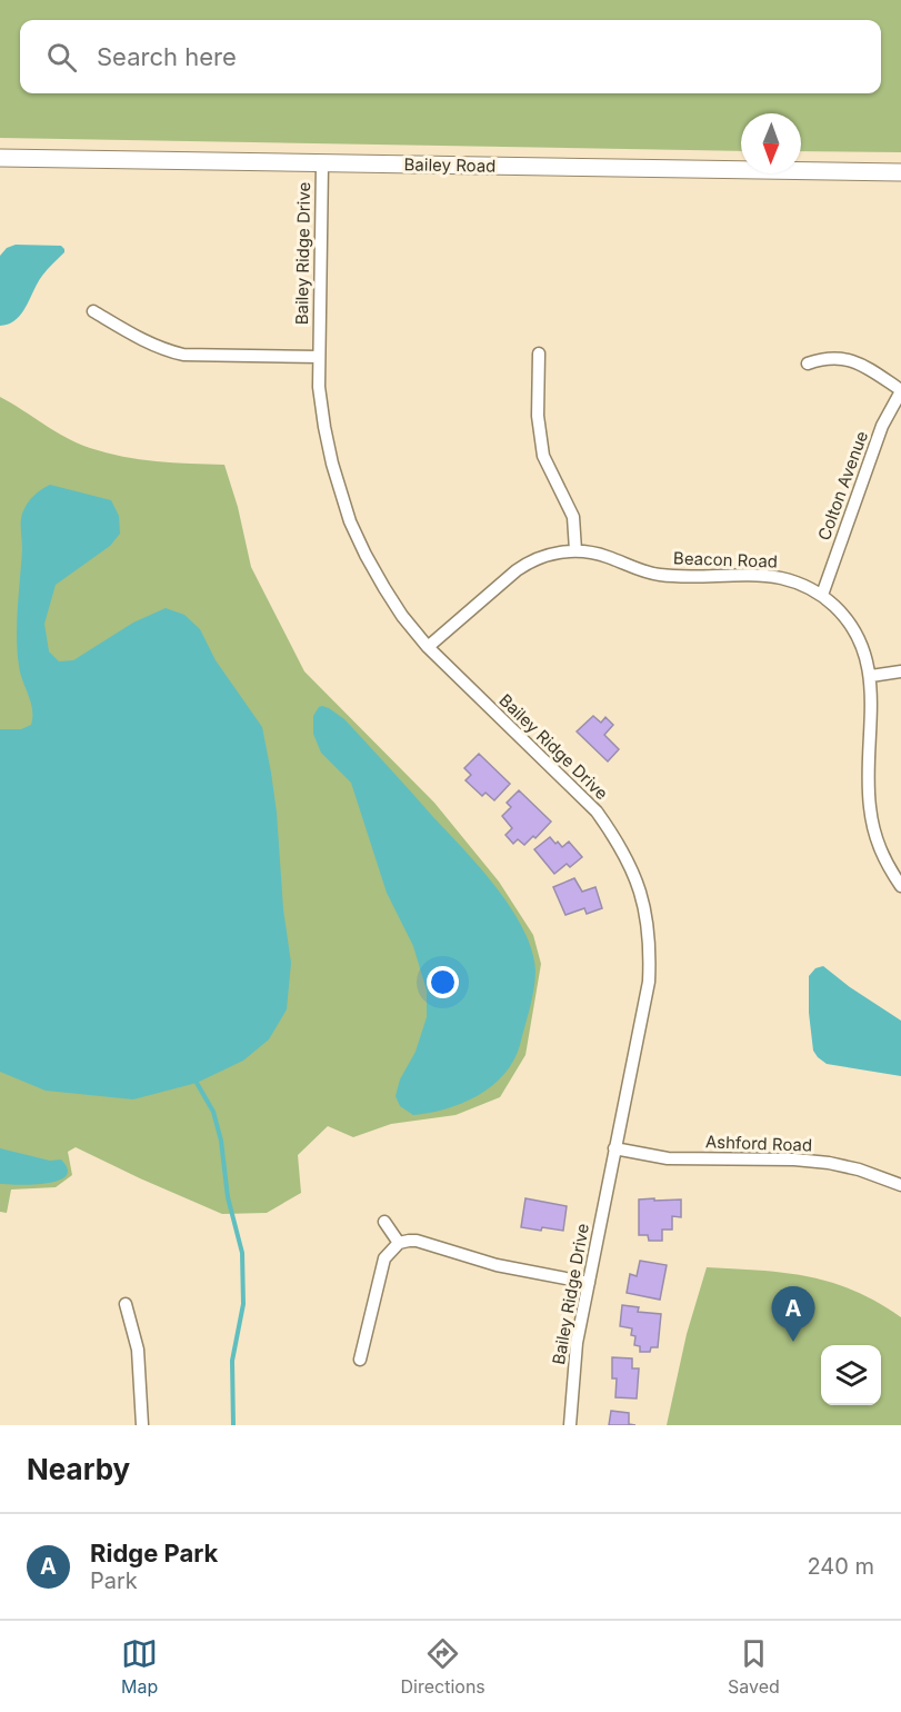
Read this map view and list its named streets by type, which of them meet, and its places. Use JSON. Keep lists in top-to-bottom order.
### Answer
{
  "streets": {
    "main road": ["Bailey Road"],
    "street": [
      "Bailey Ridge Drive",
      "Colton Avenue",
      "Beacon Road",
      "Ashford Road"
    ]
  },
  "crossings": [
    ["Bailey Road", "Bailey Ridge Drive"],
    ["Bailey Ridge Drive", "Beacon Road"],
    ["Bailey Ridge Drive", "Ashford Road"],
    ["Colton Avenue", "Beacon Road"]
  ],
  "north": "bottom",
  "page": {
    "search": "Search here",
    "pins": "A",
    "heading": "Nearby",
    "list": [
      {
        "mark": "A",
        "name": "Ridge Park",
        "note": "Park",
        "value": "240 m"
      }
    ],
    "nav": ["Map", "Directions", "Saved"]
  }
}
